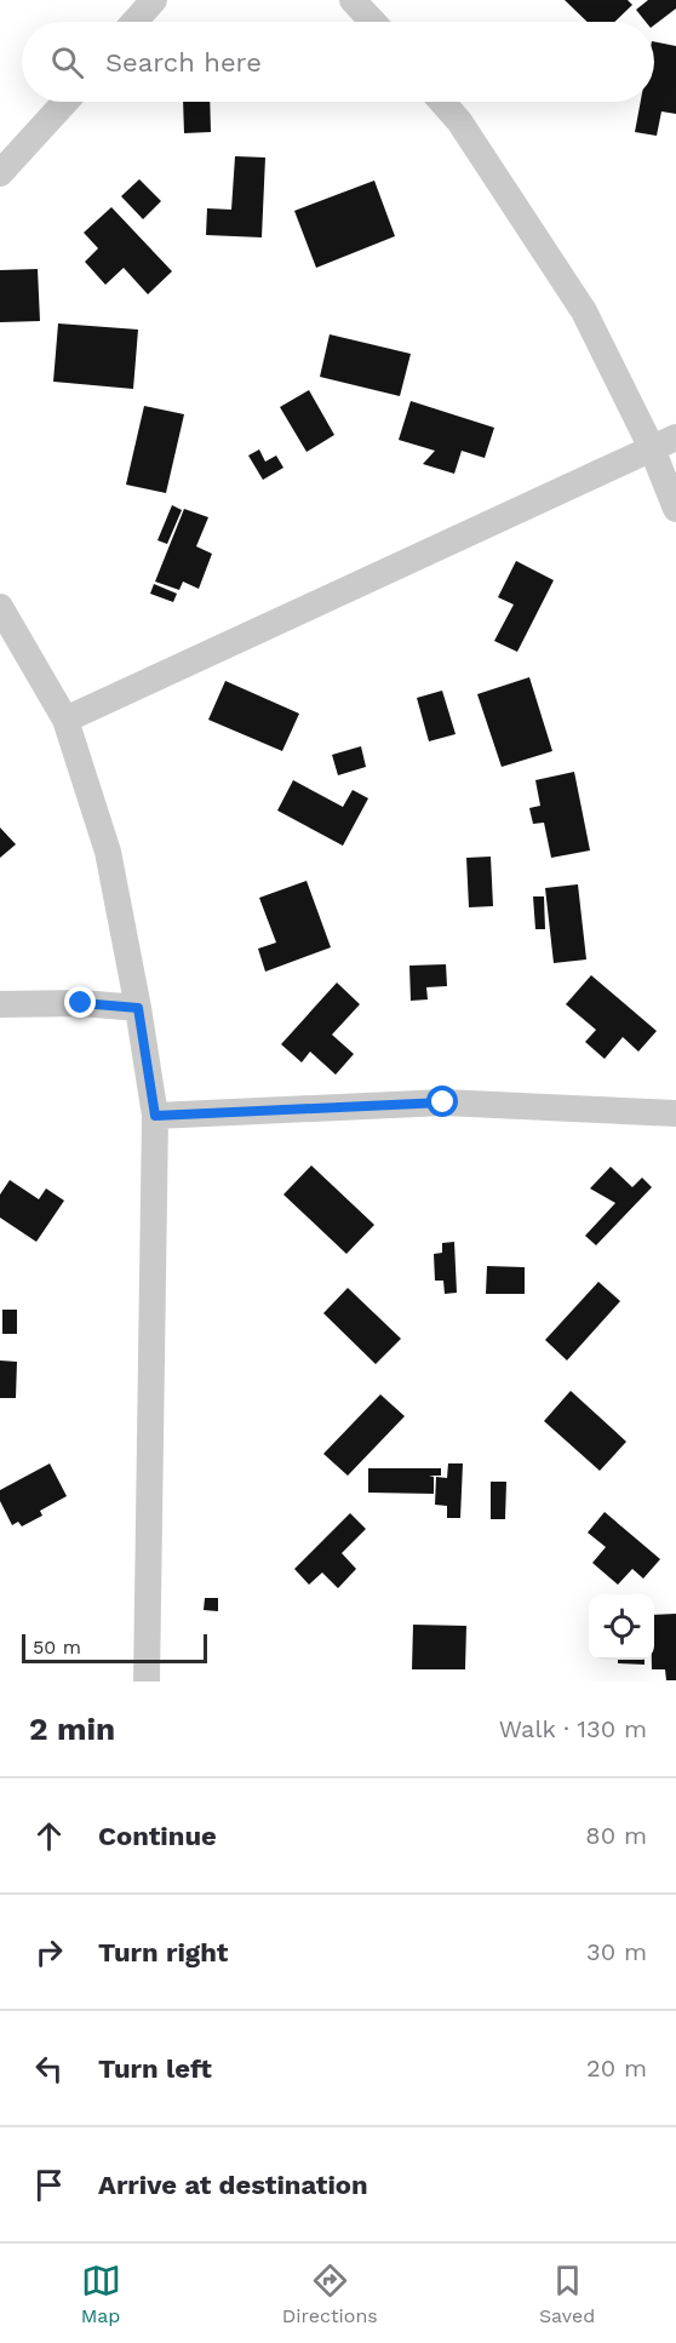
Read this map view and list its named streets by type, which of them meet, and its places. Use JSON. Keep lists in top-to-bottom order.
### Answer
{
  "scale_bar": "50 m",
  "page": {
    "search": "Search here",
    "scale": "50 m",
    "heading": ["2 min", "Walk · 130 m"],
    "list": [
      ["Continue", "80 m"],
      ["Turn right", "30 m"],
      ["Turn left", "20 m"],
      "Arrive at destination"
    ],
    "nav": ["Map", "Directions", "Saved"]
  }
}
